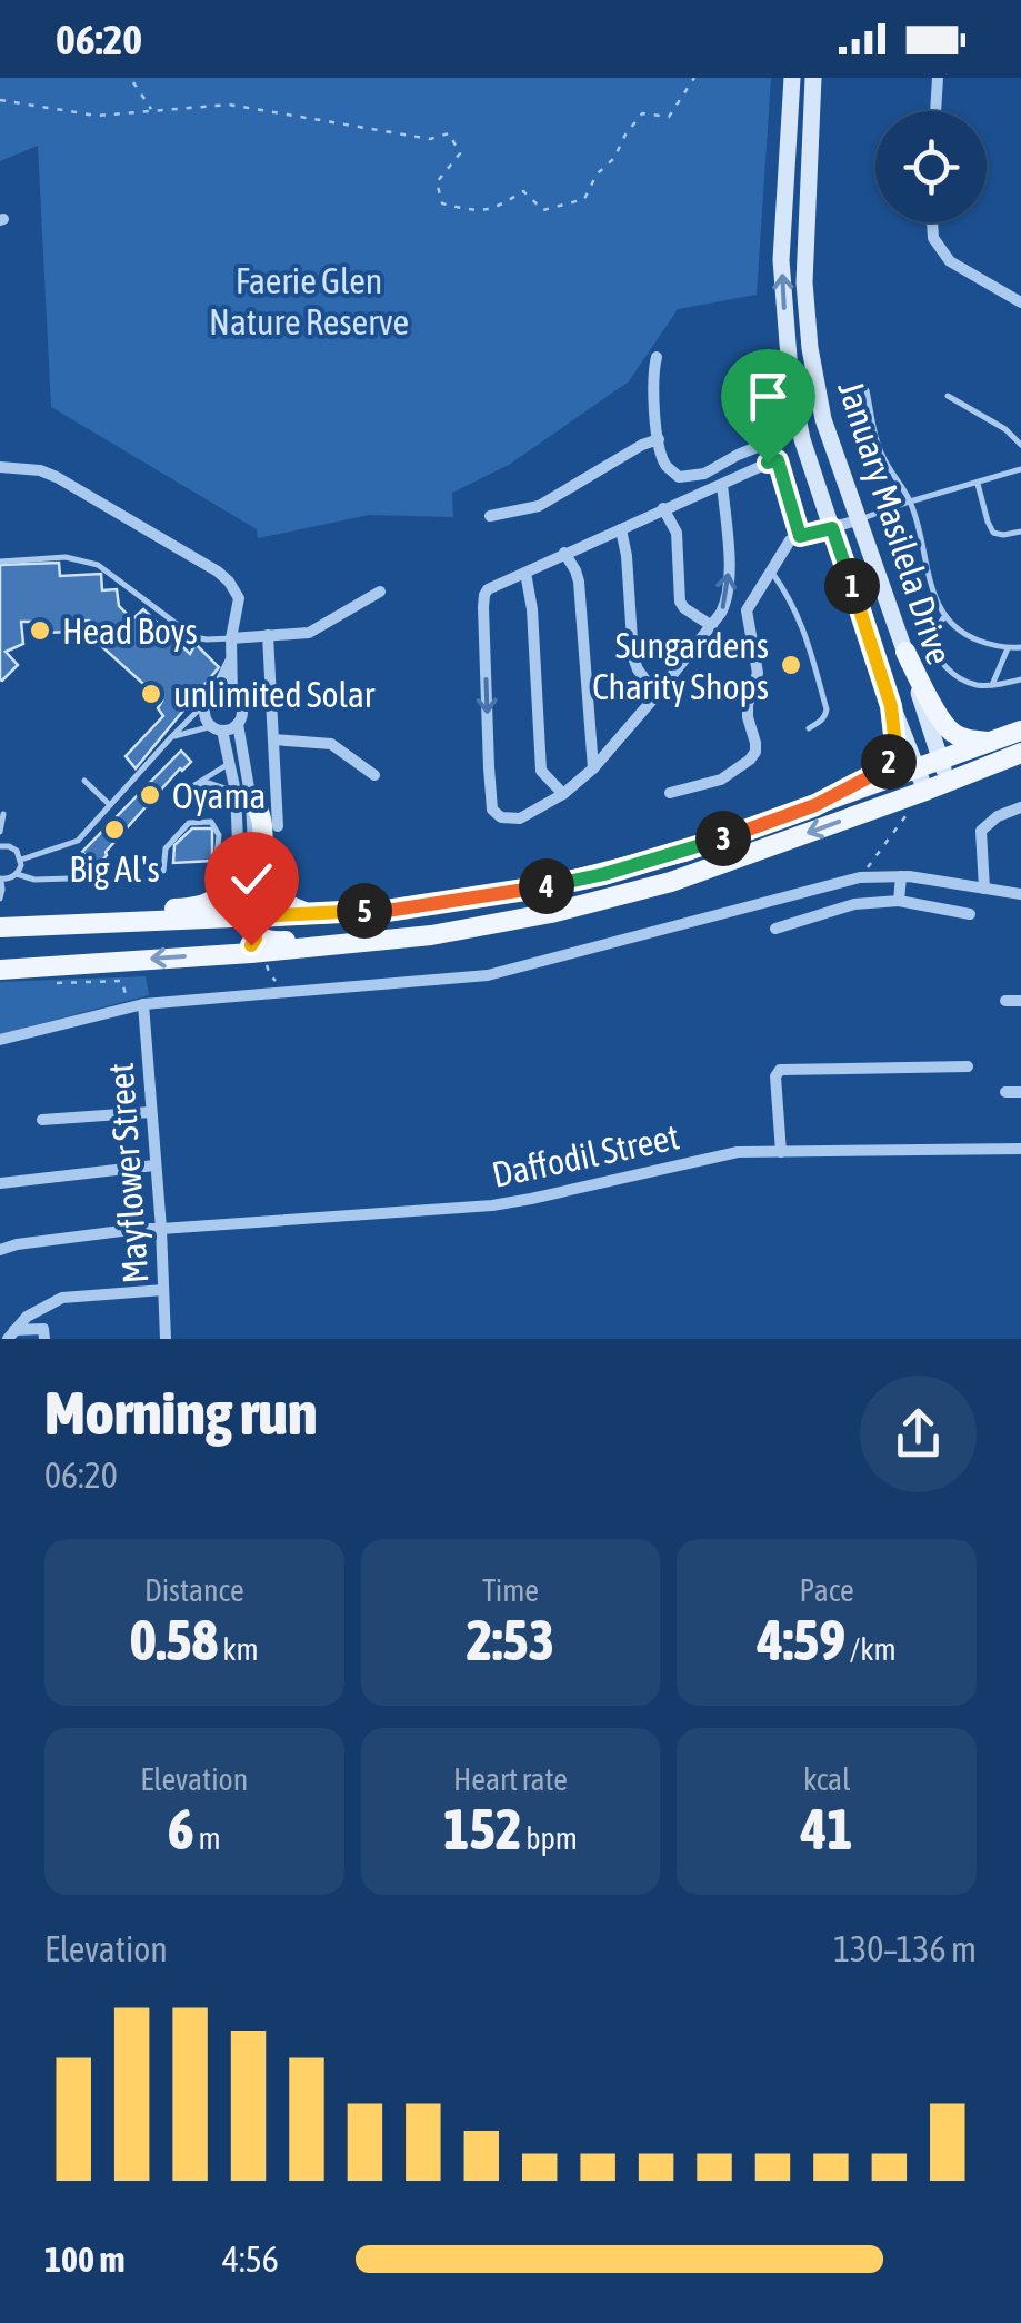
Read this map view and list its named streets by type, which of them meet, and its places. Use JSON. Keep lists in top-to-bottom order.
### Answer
{
  "streets": {
    "main road": ["January Masilela Drive"],
    "street": ["Daffodil Street", "Mayflower Street"]
  },
  "crossings": [
    ["Daffodil Street", "Mayflower Street"]
  ],
  "parks": ["Faerie Glen Nature Reserve"],
  "places": [
    "Head Boys",
    "Sungardens Charity Shops",
    "unlimited Solar",
    "Oyama",
    "Big Al's"
  ],
  "page": {
    "status": "06:20",
    "pins": [
      "1",
      "2",
      "3",
      "4",
      "5"
    ],
    "heading": ["Morning run", "06:20"],
    "stats": [
      ["Distance", "0.58 km"],
      ["Time", "2:53"],
      ["Pace", "4:59 /km"],
      ["Elevation", "6 m"],
      ["Heart rate", "152 bpm"],
      ["kcal", "41"]
    ],
    "chart": ["Elevation", "130–136 m"],
    "list": [
      {
        "name": "100 m",
        "note": "4:56"
      }
    ]
  }
}
